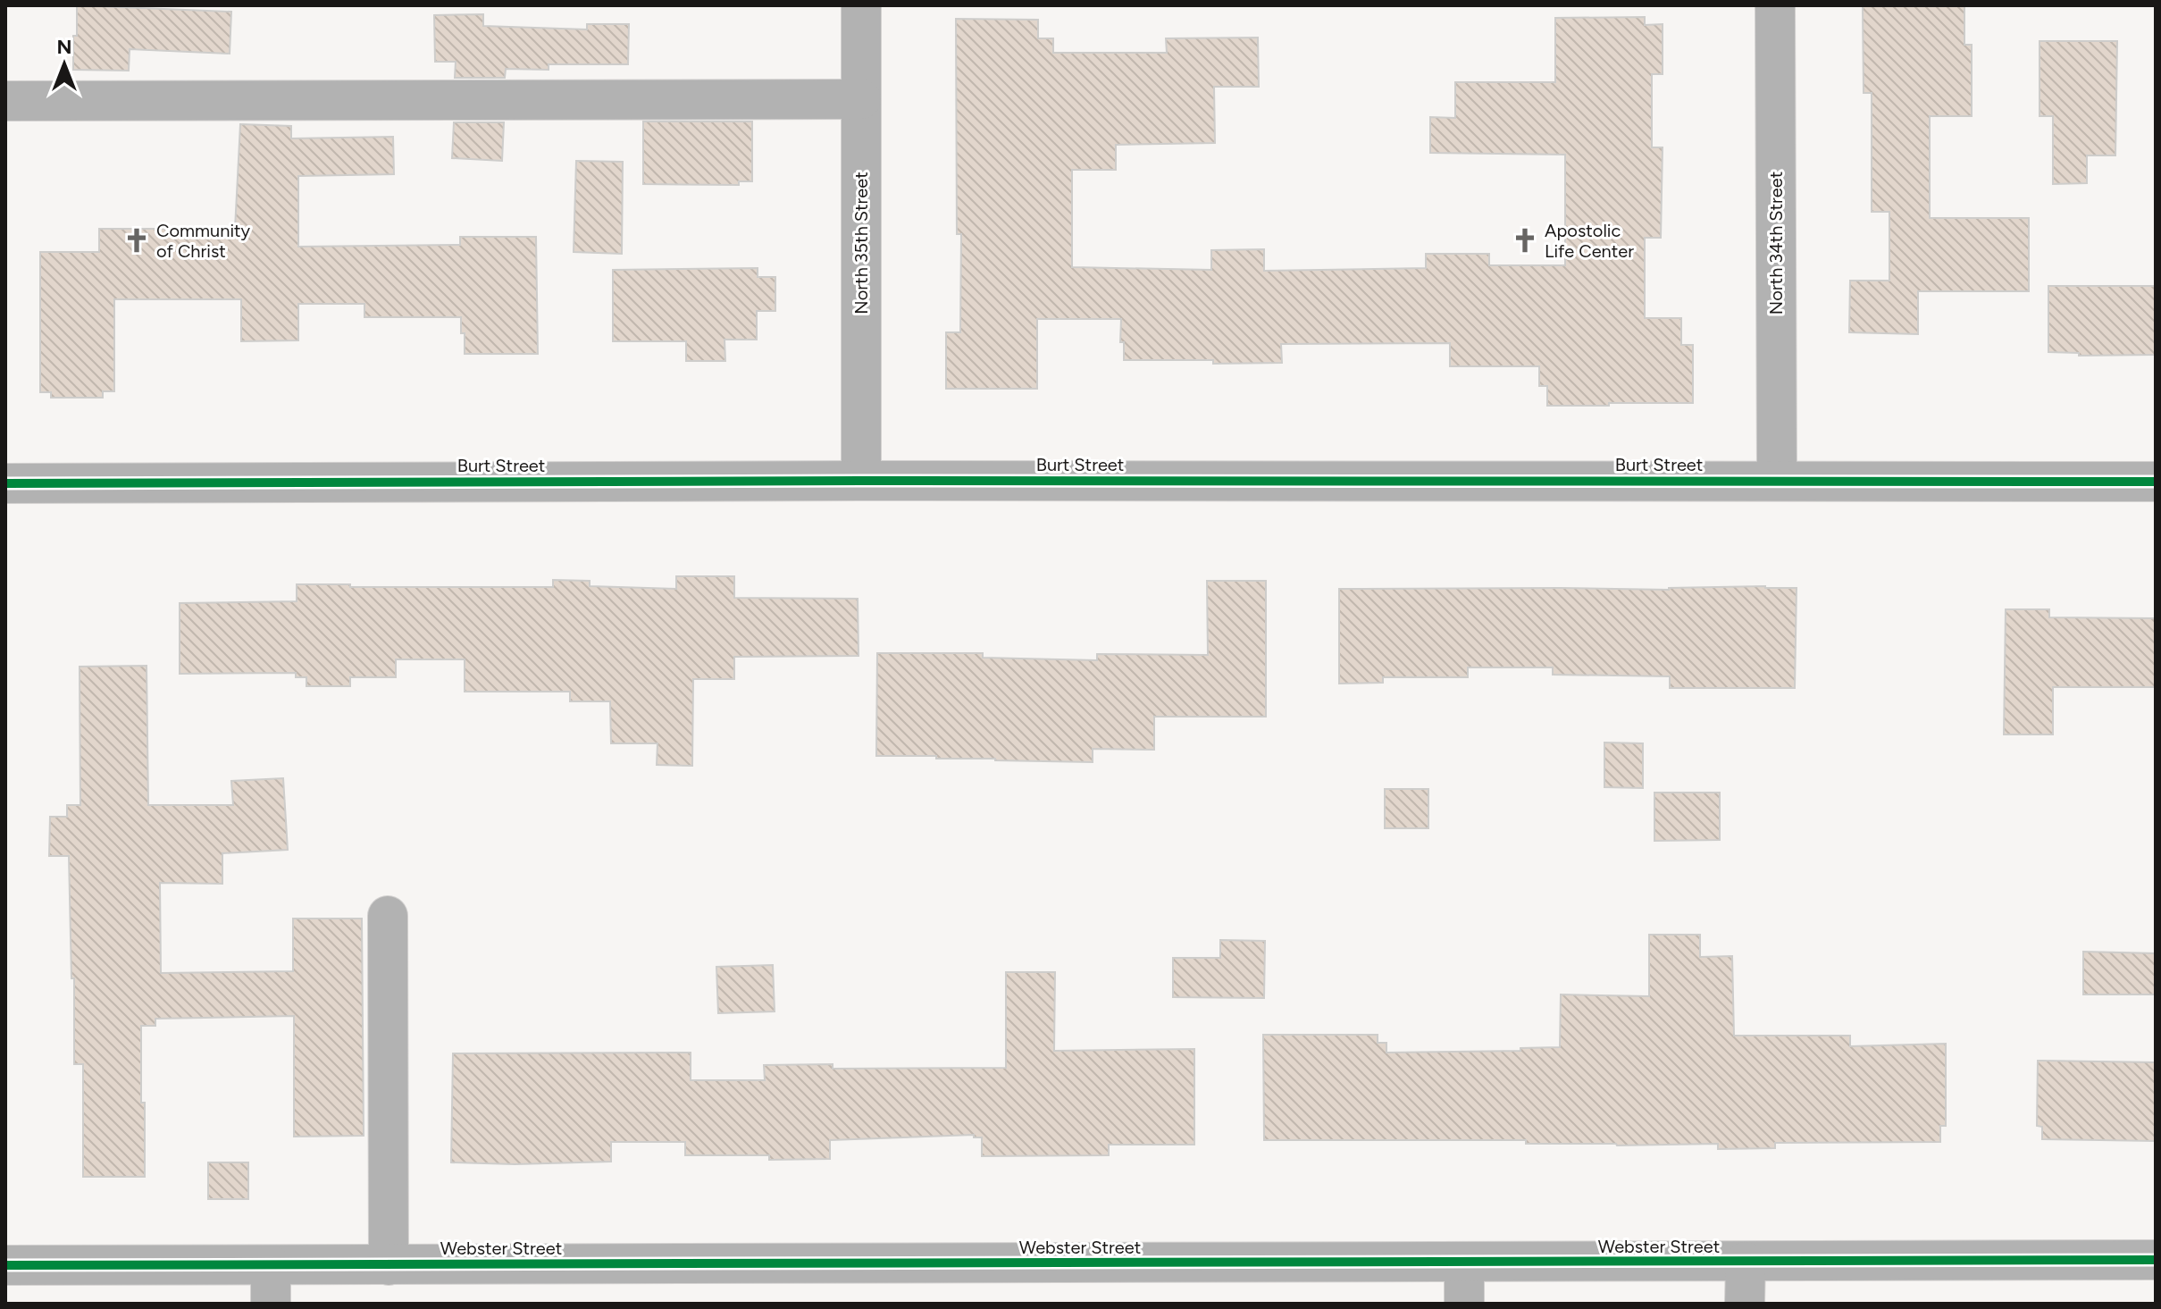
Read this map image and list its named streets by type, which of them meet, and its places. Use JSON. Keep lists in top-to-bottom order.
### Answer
{
  "streets": {
    "street": [
      "North 35th Street",
      "North 34th Street",
      "Burt Street",
      "Webster Street"
    ]
  },
  "crossings": [
    ["North 35th Street", "Burt Street"],
    ["North 34th Street", "Burt Street"]
  ],
  "places": {
    "church": ["Community of Christ", "Apostolic Life Center"]
  },
  "north": "top"
}
